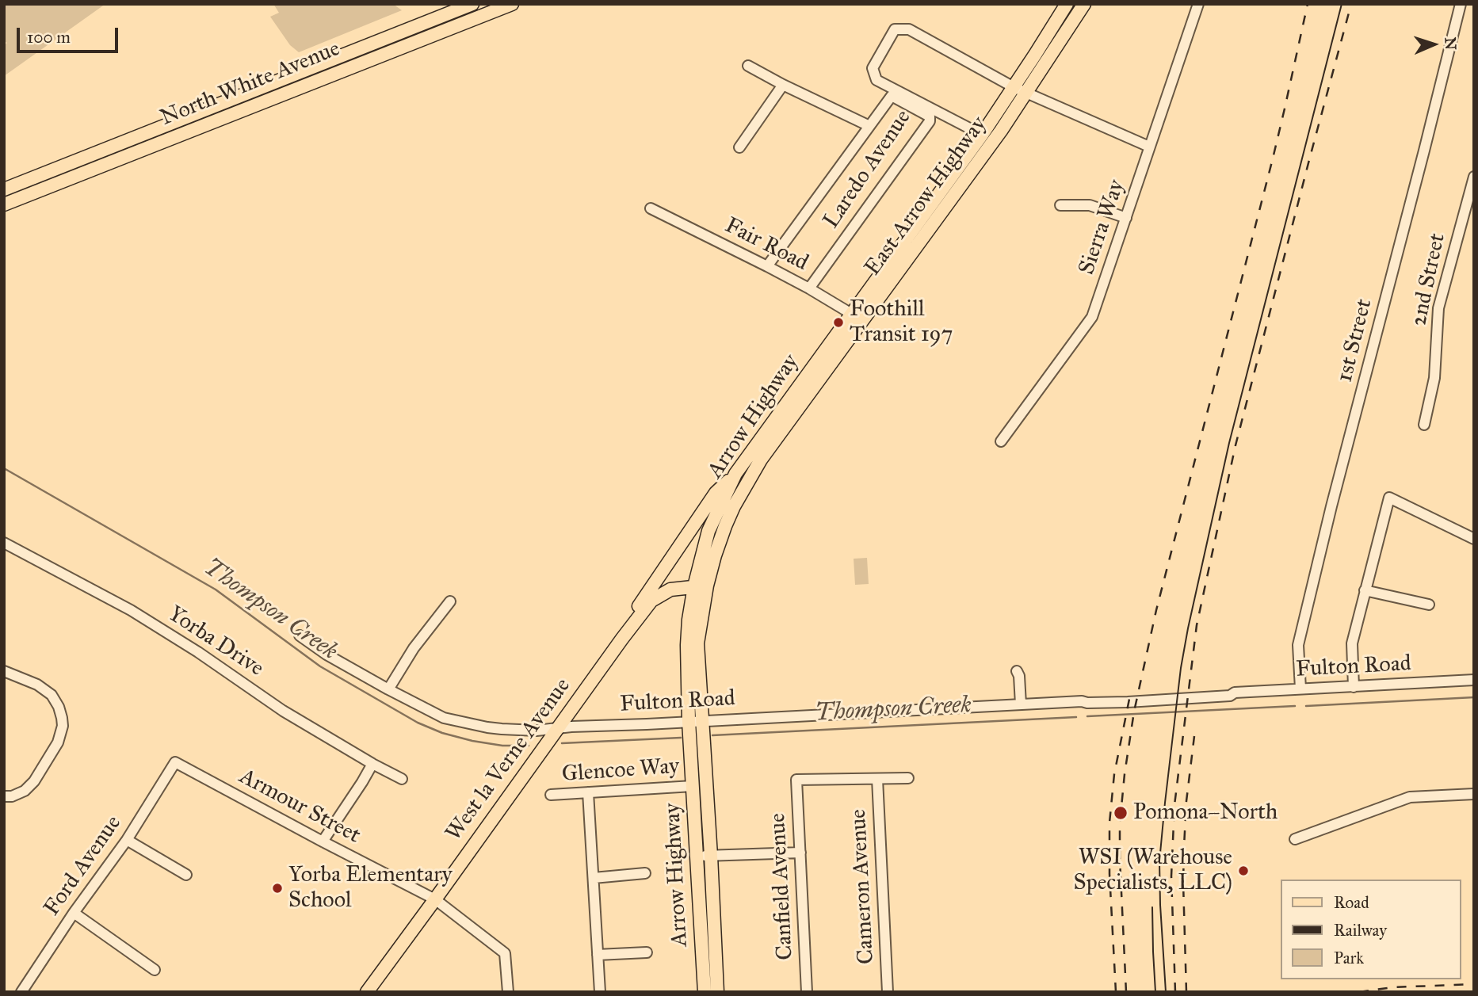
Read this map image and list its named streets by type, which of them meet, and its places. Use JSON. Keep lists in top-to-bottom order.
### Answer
{
  "streets": {
    "main road": [
      "North White Avenue",
      "East Arrow Highway",
      "Arrow Highway",
      "West la Verne Avenue"
    ],
    "street": [
      "Laredo Avenue",
      "Sierra Way",
      "Fair Road",
      "2nd Street",
      "1st Street",
      "Yorba Drive",
      "Fulton Road",
      "Glencoe Way",
      "Armour Street",
      "Ford Avenue",
      "Canfield Avenue",
      "Cameron Avenue"
    ]
  },
  "crossings": [
    ["Laredo Avenue", "Fair Road"],
    ["East Arrow Highway", "Fair Road"],
    ["East Arrow Highway", "Arrow Highway"],
    ["East Arrow Highway", "West la Verne Avenue"],
    ["Fair Road", "Arrow Highway"],
    ["1st Street", "Fulton Road"],
    ["Arrow Highway", "Fulton Road"],
    ["Arrow Highway", "West la Verne Avenue"],
    ["Arrow Highway", "Glencoe Way"],
    ["Fulton Road", "West la Verne Avenue"],
    ["West la Verne Avenue", "Armour Street"],
    ["Armour Street", "Ford Avenue"],
    ["Canfield Avenue", "Cameron Avenue"]
  ],
  "water": ["Thompson Creek"],
  "places": [
    "Foothill Transit 197",
    "Pomona–North",
    "WSI (Warehouse Specialists, LLC)",
    "Yorba Elementary School"
  ],
  "legend": ["Road", "Railway", "Park"],
  "scale_bar": "100 m",
  "north": "right"
}
